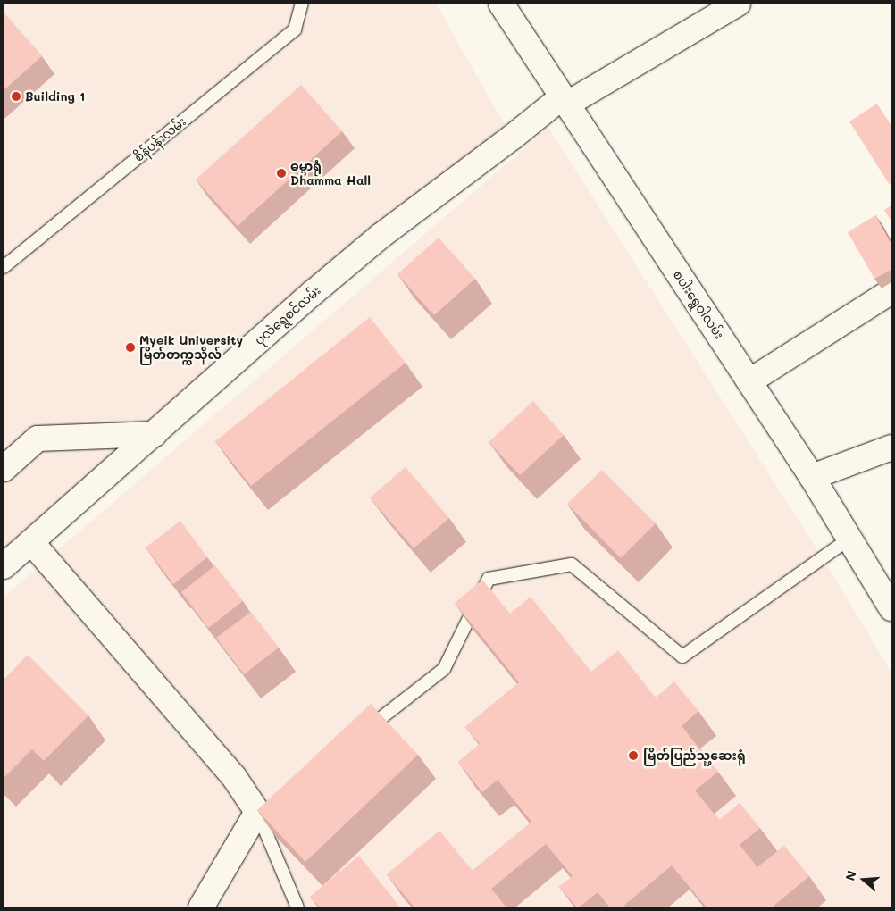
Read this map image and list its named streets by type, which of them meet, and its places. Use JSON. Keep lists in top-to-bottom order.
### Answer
{
  "streets": {
    "street": ["စပါးရွေဝါလမ်း", "ပုလဲရွေစင်လမ်း"],
    "lane": ["စိန်ပန်းလမ်း"]
  },
  "crossings": [
    ["စပါးရွေဝါလမ်း", "ပုလဲရွေစင်လမ်း"]
  ],
  "places": [
    "Building 1",
    "ဓမ္မာရုံ Dhamma Hall",
    "Myeik University မြိတ်တက္ကသိုလ်",
    "မြိတ်ပြည်သူ့ဆေးရုံ"
  ],
  "north": "left"
}
